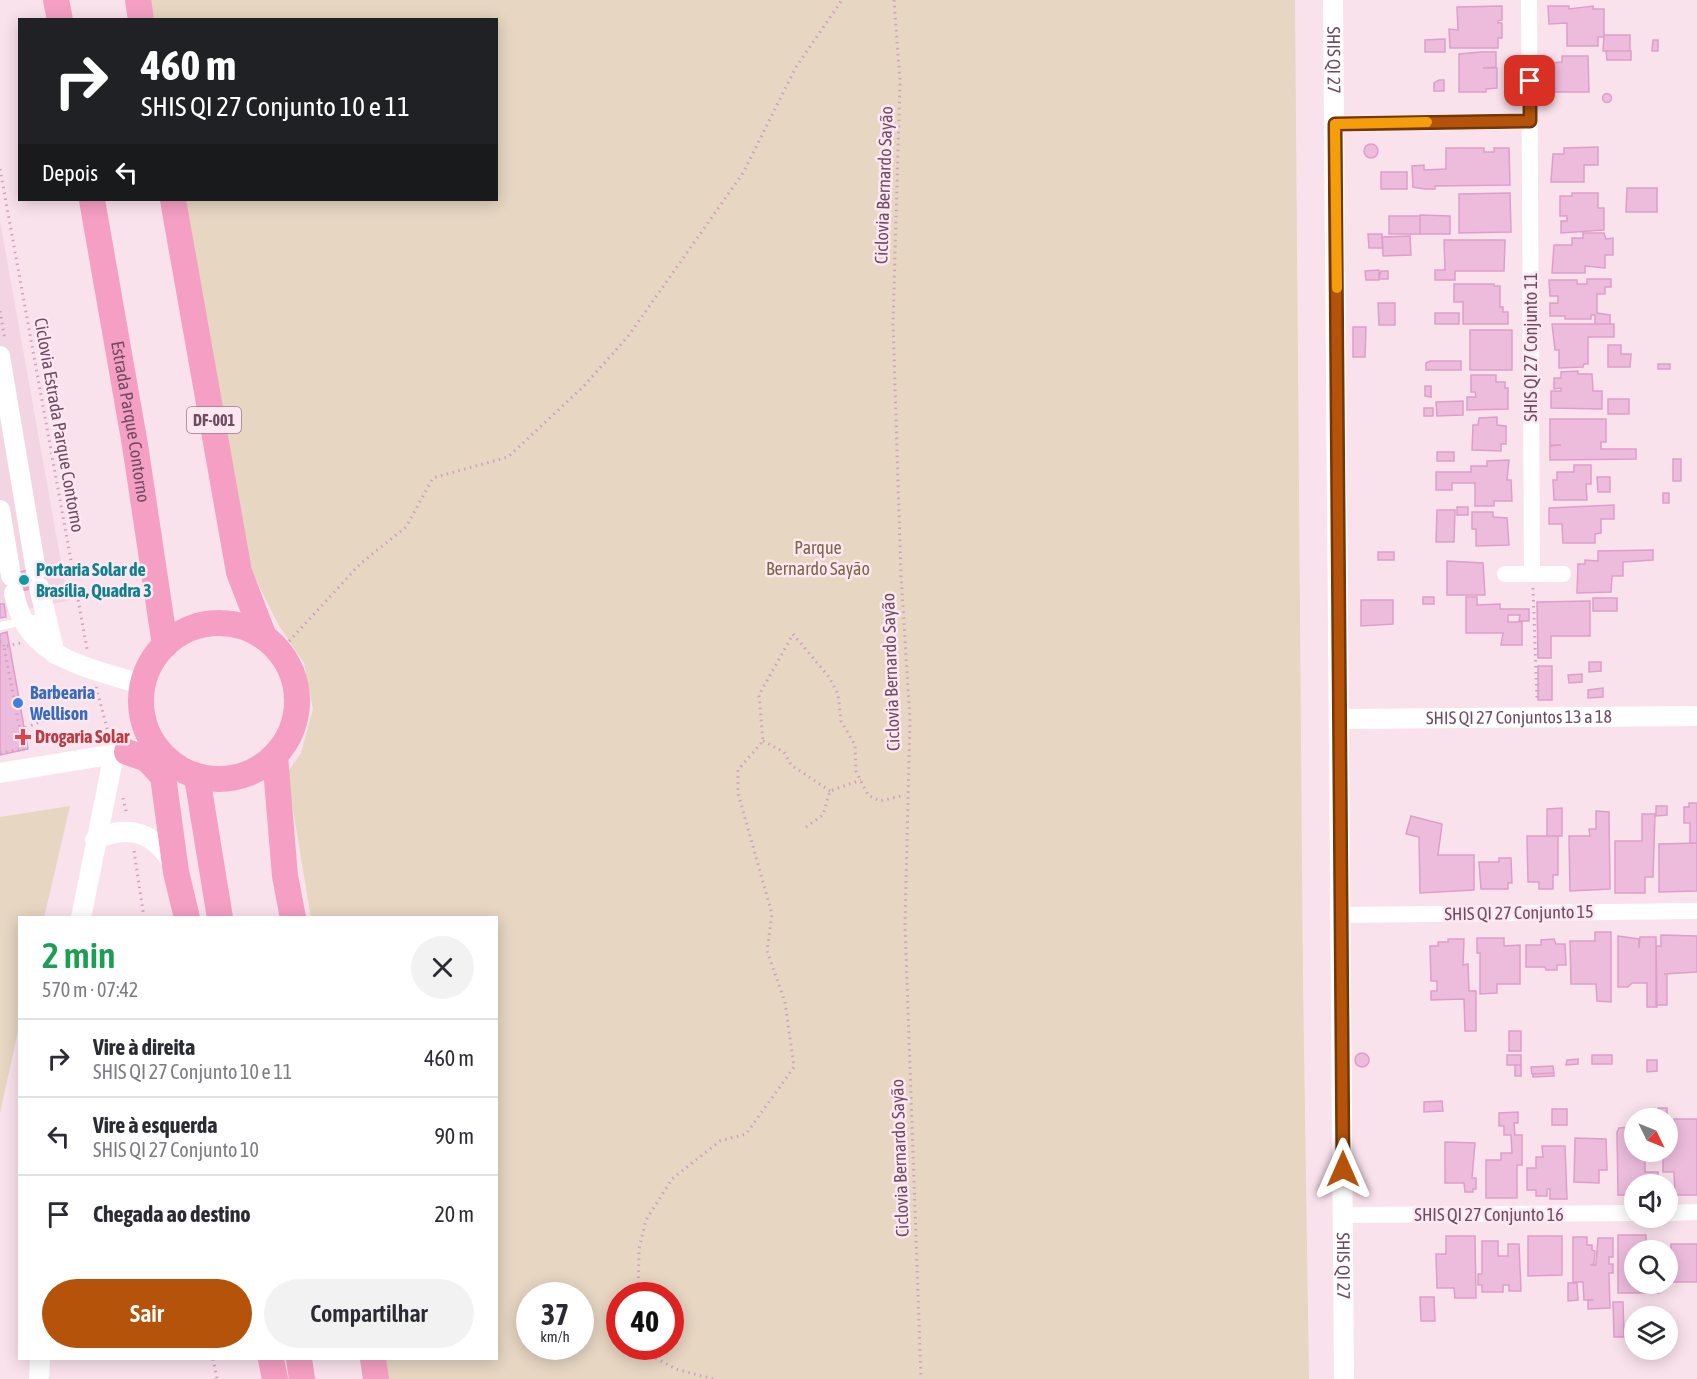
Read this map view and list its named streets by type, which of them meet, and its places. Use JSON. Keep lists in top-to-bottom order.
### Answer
{
  "streets": {
    "main road": ["DF-001", "Estrada Parque Contorno"],
    "street": [
      "SHIS QI 27",
      "SHIS QI 27 Conjunto 11",
      "SHIS QI 27 Conjuntos 13 a 18",
      "SHIS QI 27 Conjunto 15",
      "SHIS QI 27 Conjunto 16"
    ],
    "path": ["Ciclovia Bernardo Sayão", "Ciclovia Estrada Parque Contorno"]
  },
  "crossings": [
    ["SHIS QI 27", "SHIS QI 27 Conjuntos 13 a 18"],
    ["SHIS QI 27", "SHIS QI 27 Conjunto 15"],
    ["SHIS QI 27", "SHIS QI 27 Conjunto 16"],
    ["DF-001", "Estrada Parque Contorno"]
  ],
  "parks": ["Parque Bernardo Sayão"],
  "places": {
    "other": ["Portaria Solar de Brasília, Quadra 3", "Barbearia Wellison"],
    "health": ["Drogaria Solar"]
  },
  "north": "bottom right",
  "page": {
    "turn": ["460 m", "SHIS QI 27 Conjunto 10 e 11"],
    "then": "Depois",
    "heading": ["2 min", "570 m · 07:42"],
    "list": [
      {
        "name": "Vire à direita",
        "note": "SHIS QI 27 Conjunto 10 e 11",
        "value": "460 m"
      },
      {
        "name": "Vire à esquerda",
        "note": "SHIS QI 27 Conjunto 10",
        "value": "90 m"
      },
      {
        "name": "Chegada ao destino",
        "value": "20 m"
      }
    ],
    "buttons": ["Sair", "Compartilhar"],
    "speed": "37 km/h",
    "limit": "40"
  }
}
